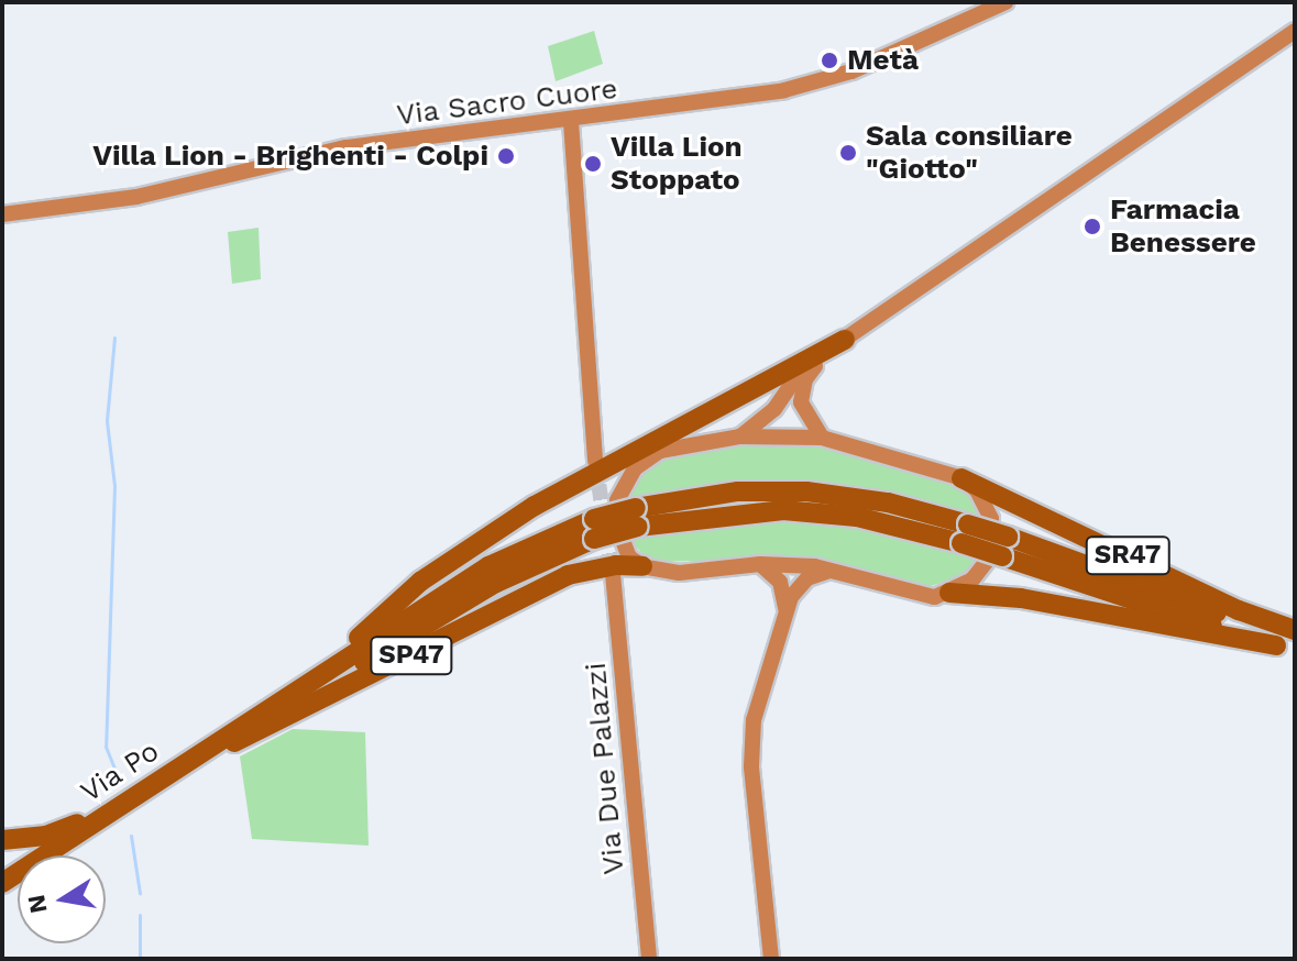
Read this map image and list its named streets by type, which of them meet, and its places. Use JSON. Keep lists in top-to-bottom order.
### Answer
{
  "streets": {
    "highway": ["SR47", "SP47", "Via Po"],
    "street": ["Via Sacro Cuore", "Via Due Palazzi"]
  },
  "crossings": [
    ["SR47", "SP47"],
    ["SP47", "Via Po"]
  ],
  "places": [
    "Metà",
    "Sala consiliare \"Giotto\"",
    "Villa Lion - Brighenti - Colpi",
    "Villa Lion Stoppato",
    "Farmacia Benessere"
  ],
  "north": "left"
}
